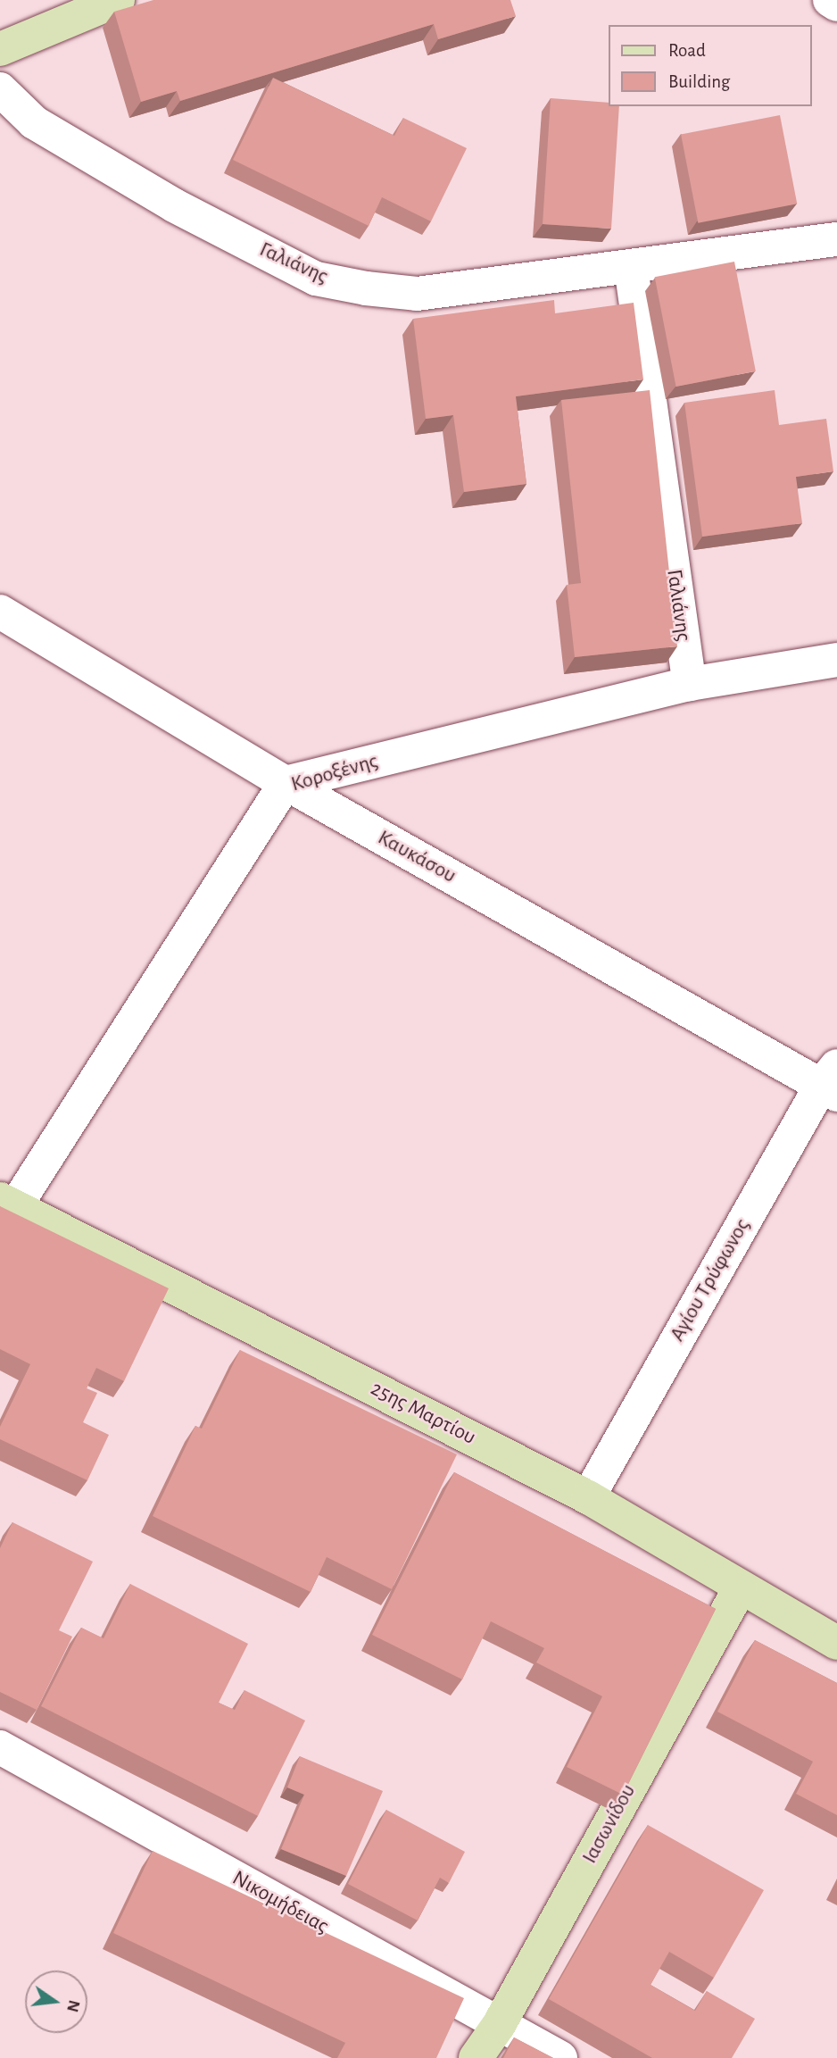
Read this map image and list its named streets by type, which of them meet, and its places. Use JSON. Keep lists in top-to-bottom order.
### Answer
{
  "streets": {
    "main road": ["25ης Μαρτίου", "Ιασωνίδου"],
    "street": [
      "Γαλιάνης",
      "Κοροξένης",
      "Καυκάσου",
      "Αγίου Τρύφωνος",
      "Νικομήδειας"
    ]
  },
  "crossings": [
    ["Γαλιάνης", "Κοροξένης"],
    ["Κοροξένης", "Καυκάσου"],
    ["Κοροξένης", "25ης Μαρτίου"],
    ["Καυκάσου", "Αγίου Τρύφωνος"],
    ["Αγίου Τρύφωνος", "25ης Μαρτίου"],
    ["25ης Μαρτίου", "Ιασωνίδου"],
    ["Ιασωνίδου", "Νικομήδειας"]
  ],
  "legend": ["Road", "Building"],
  "north": "right"
}
